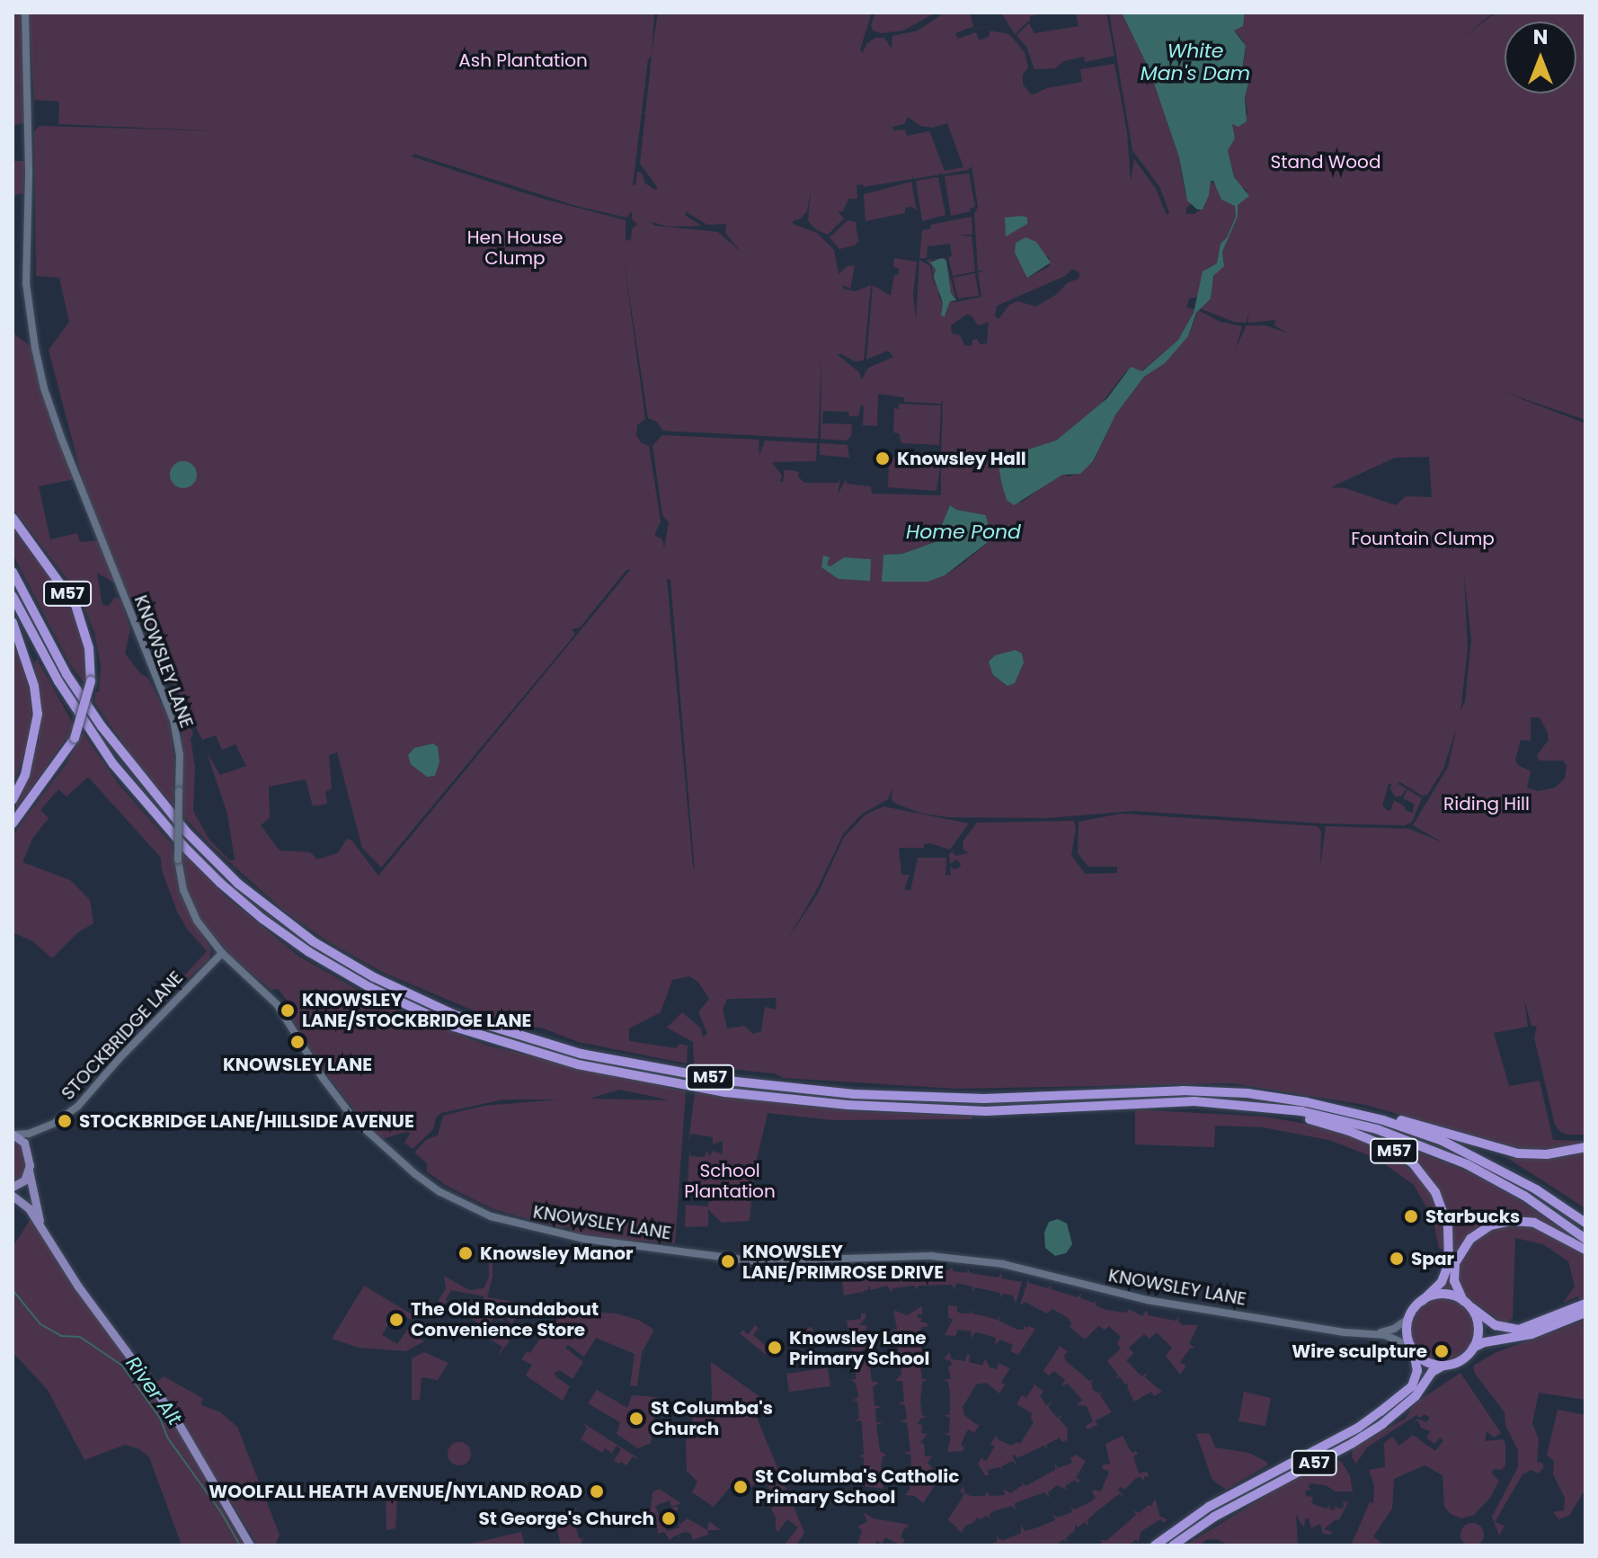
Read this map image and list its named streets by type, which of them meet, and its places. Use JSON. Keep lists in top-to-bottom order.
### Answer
{
  "streets": {
    "highway": ["M57", "A57"],
    "main road": ["KNOWSLEY LANE", "STOCKBRIDGE LANE"]
  },
  "crossings": [
    ["M57", "KNOWSLEY LANE"],
    ["M57", "A57"],
    ["KNOWSLEY LANE", "STOCKBRIDGE LANE"],
    ["KNOWSLEY LANE", "A57"]
  ],
  "water": ["White Man's Dam", "Home Pond", "River Alt"],
  "parks": [
    "Ash Plantation",
    "Stand Wood",
    "Hen House Clump",
    "Fountain Clump",
    "Riding Hill",
    "School Plantation"
  ],
  "places": [
    "Knowsley Hall",
    "KNOWSLEY LANE/STOCKBRIDGE LANE",
    "KNOWSLEY LANE",
    "STOCKBRIDGE LANE/HILLSIDE AVENUE",
    "Starbucks",
    "Knowsley Manor",
    "Spar",
    "KNOWSLEY LANE/PRIMROSE DRIVE",
    "The Old Roundabout Convenience Store",
    "Knowsley Lane Primary School",
    "Wire sculpture",
    "St Columba's Church",
    "St Columba's Catholic Primary School",
    "WOOLFALL HEATH AVENUE/NYLAND ROAD",
    "St George's Church"
  ],
  "north": "top"
}
